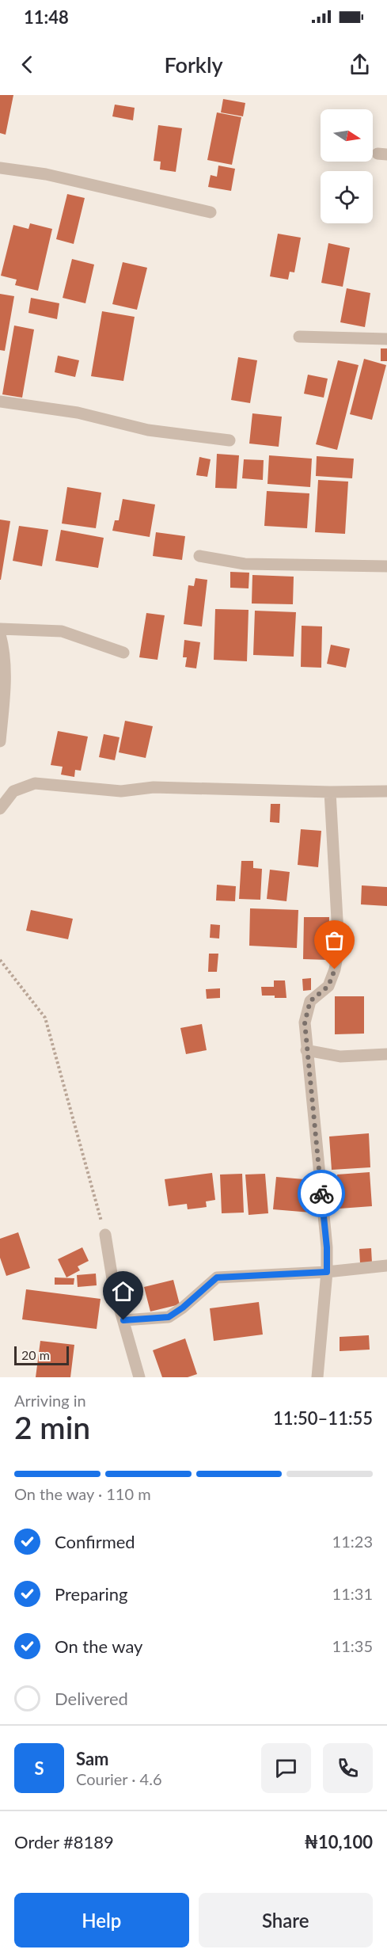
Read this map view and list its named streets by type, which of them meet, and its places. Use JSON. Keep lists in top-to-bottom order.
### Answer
{
  "scale_bar": "20 m",
  "north": "right",
  "page": {
    "status": "11:48",
    "header": "Forkly",
    "scale": "20 m",
    "heading": ["2 min", "Arriving in", "11:50–11:55"],
    "panel": [
      "Sam",
      "Courier · 4.6",
      "Order #8189",
      "₦10,100"
    ],
    "bar": "On the way · 110 m",
    "list": [
      ["Confirmed", "11:23"],
      ["Preparing", "11:31"],
      ["On the way", "11:35"],
      "Delivered"
    ],
    "round": "S",
    "buttons": ["Help", "Share"]
  }
}
